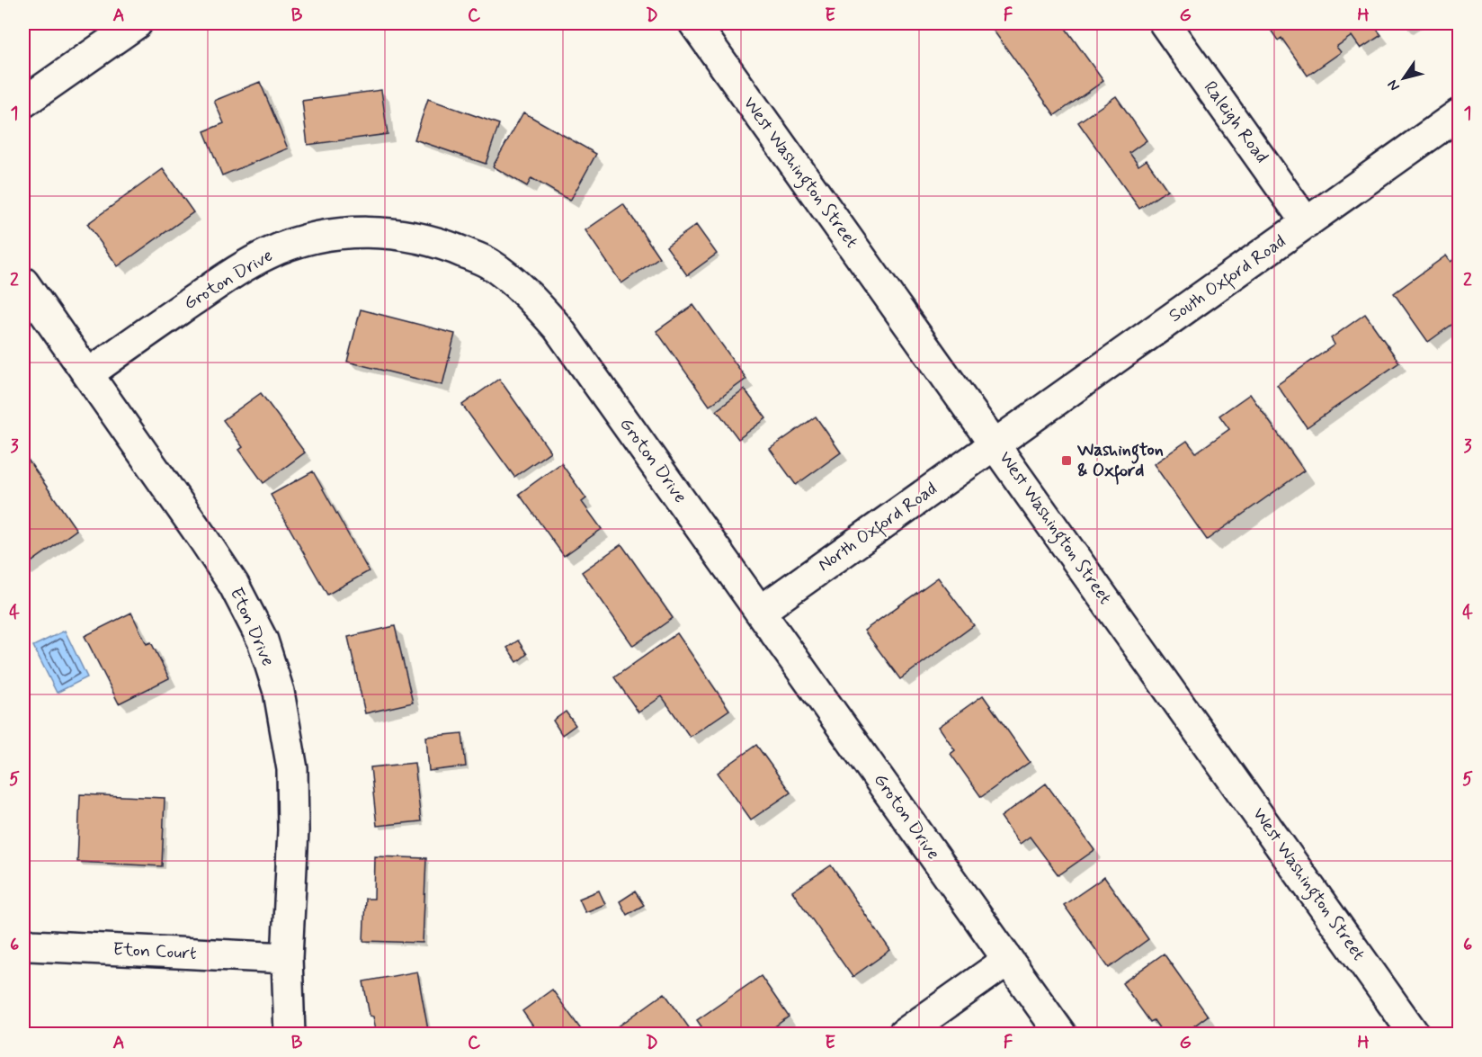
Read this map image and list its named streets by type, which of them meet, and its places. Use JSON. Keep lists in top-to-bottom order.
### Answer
{
  "streets": {
    "street": [
      "Raleigh Road",
      "West Washington Street",
      "South Oxford Road",
      "Groton Drive",
      "North Oxford Road",
      "Eton Drive",
      "Eton Court"
    ]
  },
  "crossings": [
    ["Raleigh Road", "South Oxford Road"],
    ["West Washington Street", "South Oxford Road"],
    ["West Washington Street", "North Oxford Road"],
    ["South Oxford Road", "North Oxford Road"],
    ["Groton Drive", "North Oxford Road"],
    ["Groton Drive", "Eton Drive"],
    ["Eton Drive", "Eton Court"]
  ],
  "places": {
    "transit": ["Washington & Oxford"]
  },
  "north": "bottom left",
  "grid": {
    "columns": [
      "A",
      "B",
      "C",
      "D",
      "E",
      "F",
      "G",
      "H"
    ],
    "rows": [
      "1",
      "2",
      "3",
      "4",
      "5",
      "6"
    ]
  }
}
